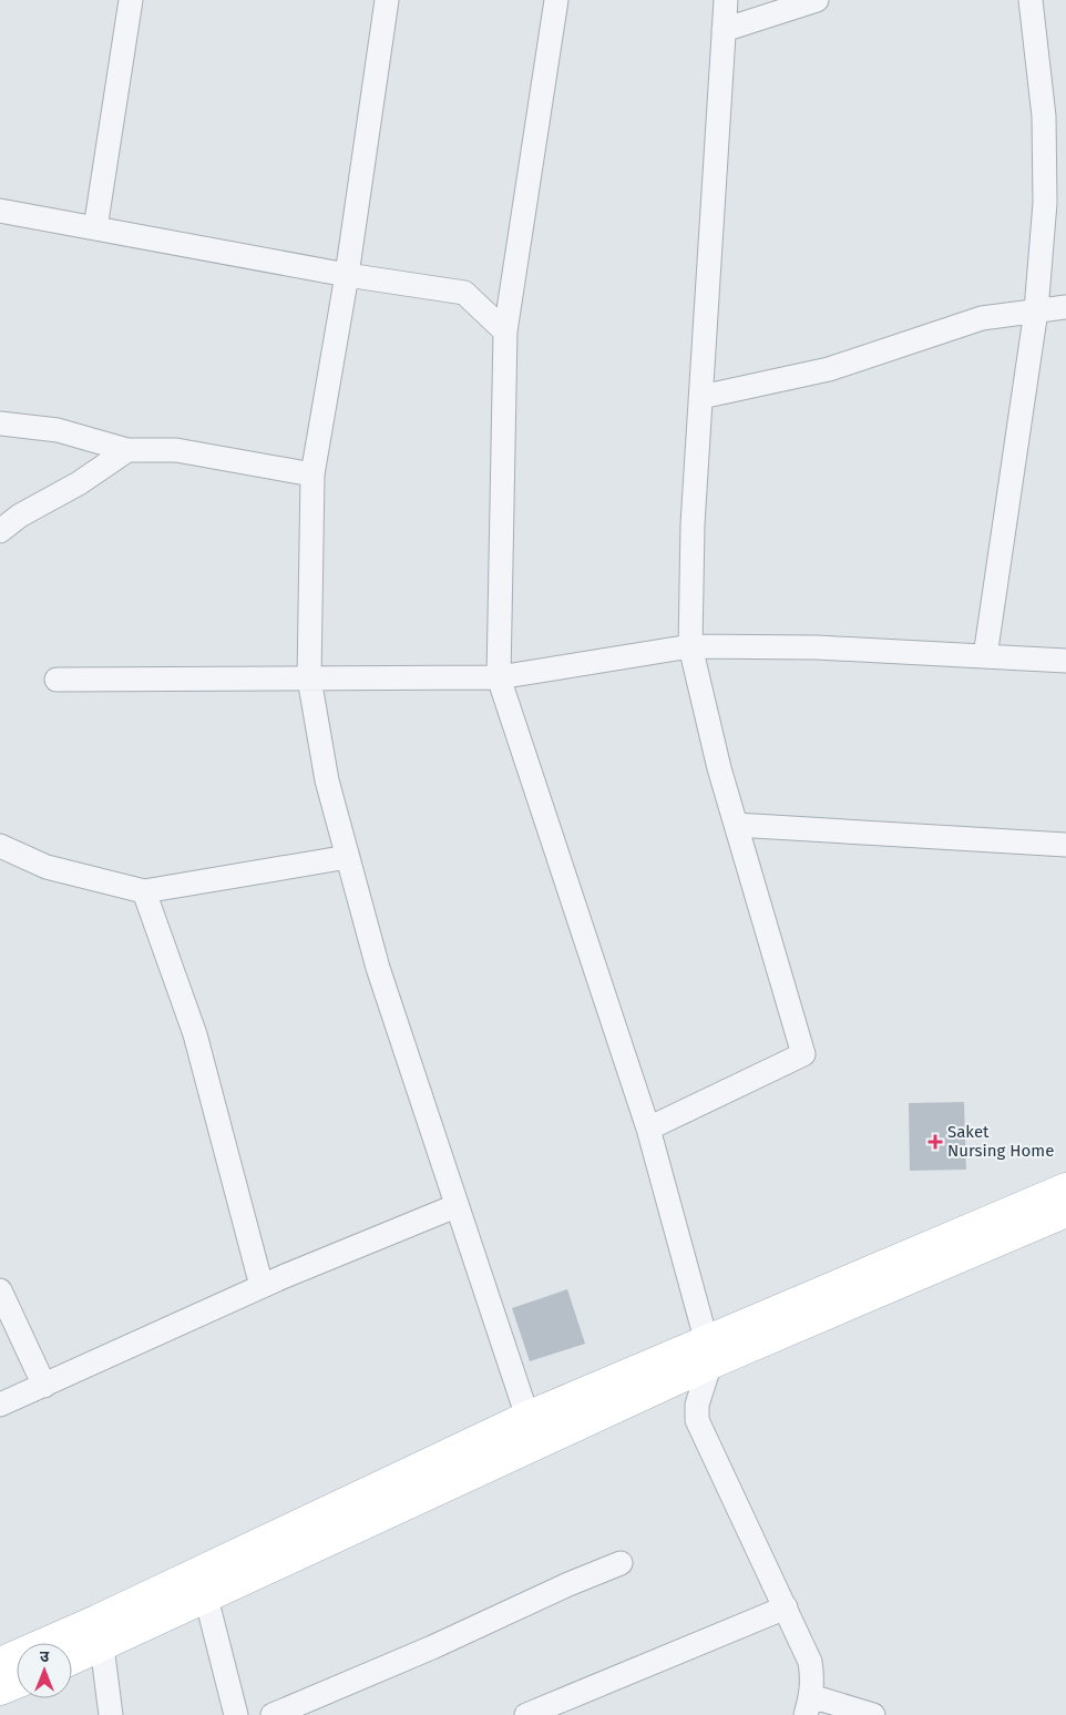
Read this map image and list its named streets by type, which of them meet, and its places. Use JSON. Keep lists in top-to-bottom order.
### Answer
{
  "places": {
    "health": ["Saket Nursing Home"]
  },
  "north": "top"
}
